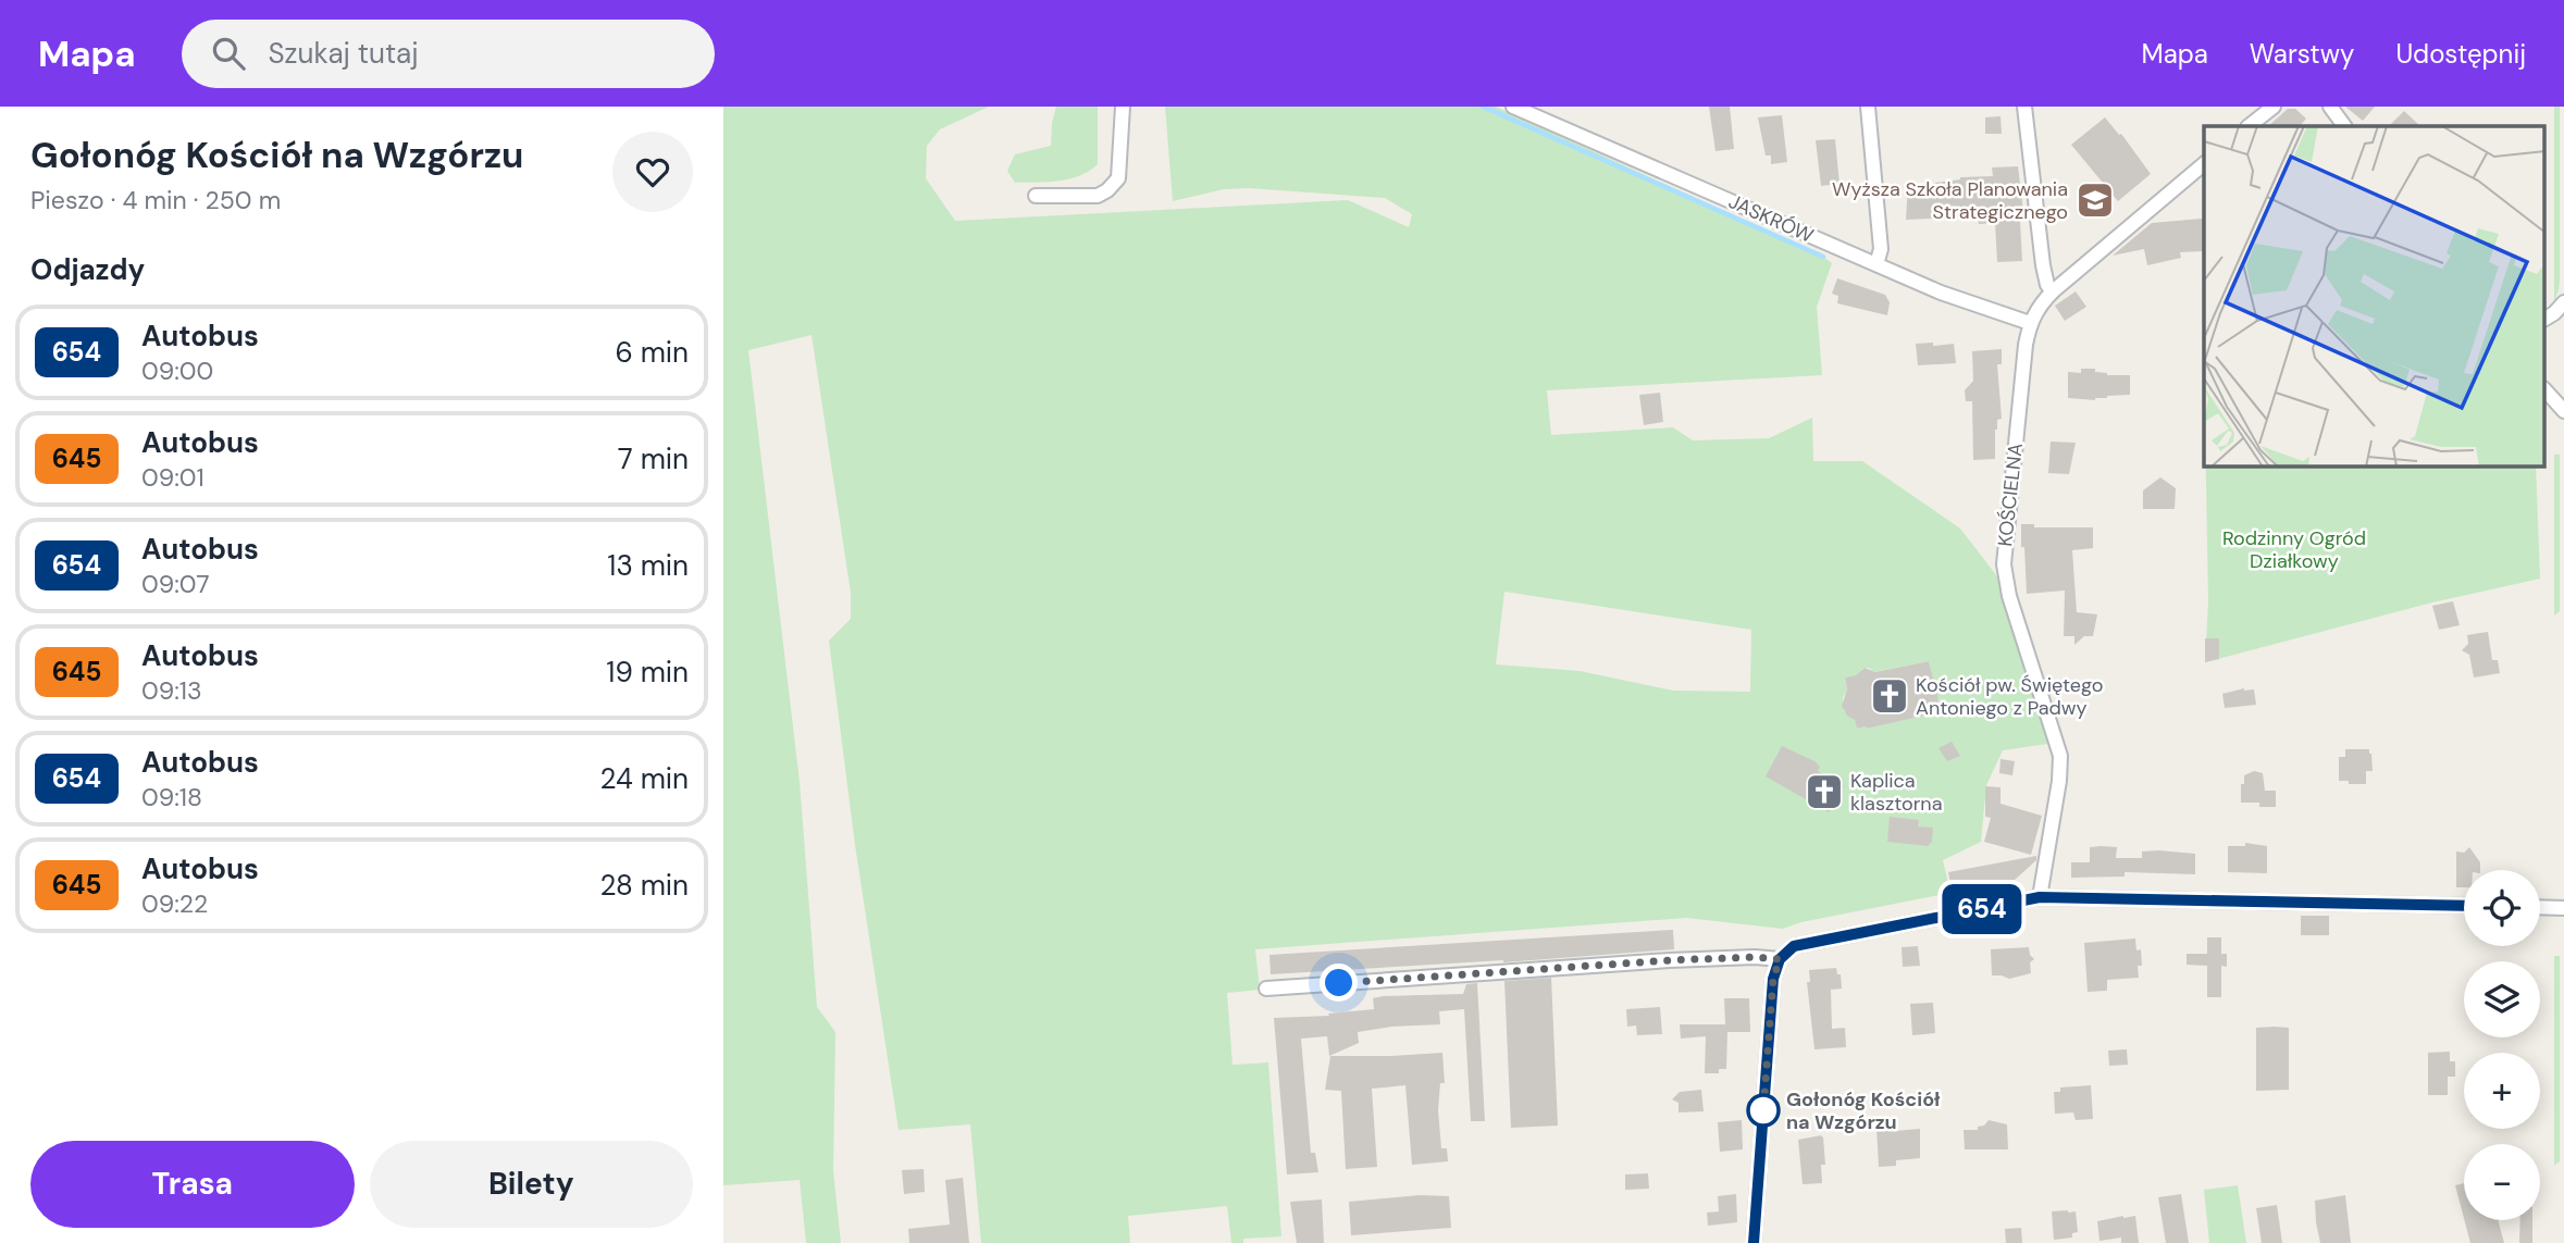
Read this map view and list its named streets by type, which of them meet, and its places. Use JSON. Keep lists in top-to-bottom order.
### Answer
{
  "streets": {
    "street": ["JASKRÓW", "KOŚCIELNA"]
  },
  "crossings": [
    ["JASKRÓW", "KOŚCIELNA"]
  ],
  "parks": ["Rodzinny Ogród Działkowy"],
  "places": {
    "school or university": ["Wyższa Szkoła Planowania Strategicznego"],
    "church": ["Kościół pw. Świętego Antoniego z Padwy", "Kaplica klasztorna"],
    "other": ["Gołonóg Kościół na Wzgórzu"]
  },
  "lines": ["bus line 654"],
  "page": {
    "header": "Mapa",
    "search": "Szukaj tutaj",
    "nav": ["Mapa", "Warstwy", "Udostępnij"],
    "heading": [
      ["Gołonóg Kościół na Wzgórzu", "Pieszo · 4 min · 250 m"],
      "Odjazdy"
    ],
    "on_map": "654",
    "list": [
      {
        "mark": "654",
        "name": "Autobus",
        "note": "09:00",
        "value": "6 min"
      },
      {
        "mark": "645",
        "name": "Autobus",
        "note": "09:01",
        "value": "7 min"
      },
      {
        "mark": "654",
        "name": "Autobus",
        "note": "09:07",
        "value": "13 min"
      },
      {
        "mark": "645",
        "name": "Autobus",
        "note": "09:13",
        "value": "19 min"
      },
      {
        "mark": "654",
        "name": "Autobus",
        "note": "09:18",
        "value": "24 min"
      },
      {
        "mark": "645",
        "name": "Autobus",
        "note": "09:22",
        "value": "28 min"
      }
    ],
    "map_buttons": ["+", "−"],
    "buttons": ["Trasa", "Bilety"]
  }
}
